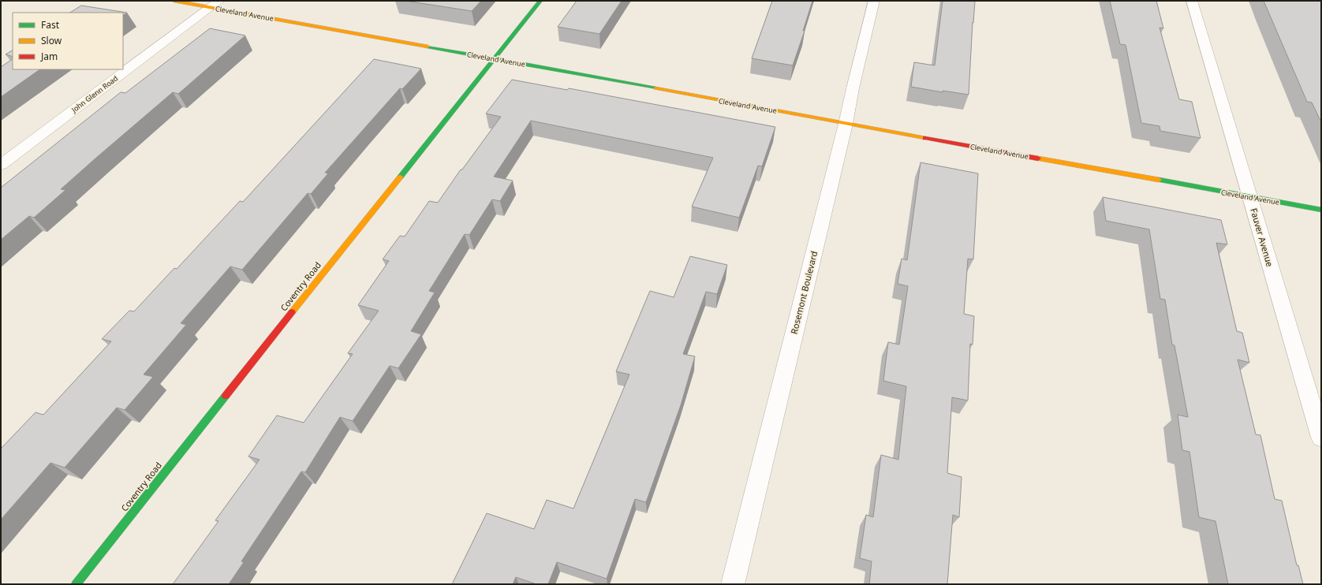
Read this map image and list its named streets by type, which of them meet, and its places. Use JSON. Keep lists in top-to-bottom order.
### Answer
{
  "streets": {
    "street": [
      "Cleveland Avenue",
      "John Glenn Road",
      "Fauver Avenue",
      "Coventry Road",
      "Rosemont Boulevard"
    ]
  },
  "crossings": [
    ["Cleveland Avenue", "John Glenn Road"],
    ["Cleveland Avenue", "Fauver Avenue"],
    ["Cleveland Avenue", "Coventry Road"],
    ["Cleveland Avenue", "Rosemont Boulevard"]
  ],
  "legend": ["Fast", "Slow", "Jam"]
}
